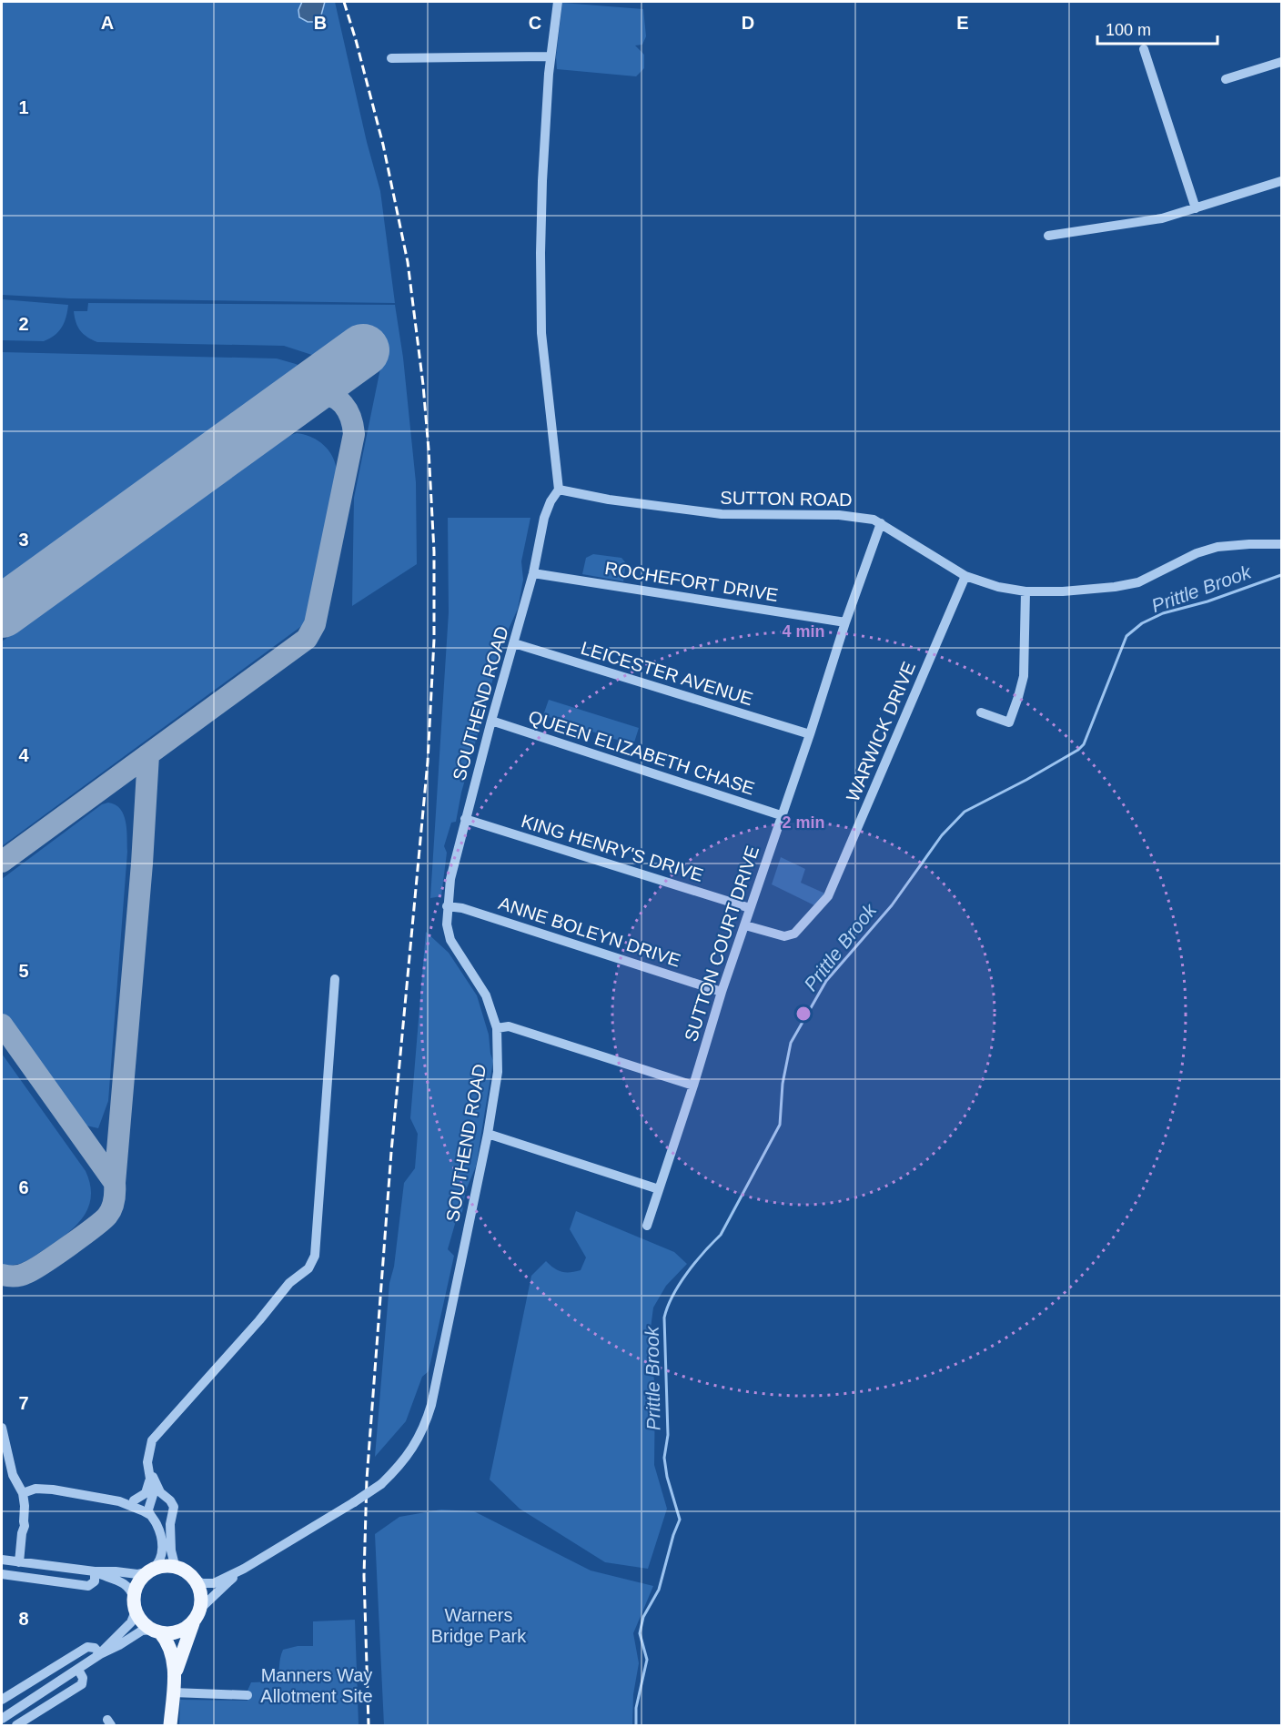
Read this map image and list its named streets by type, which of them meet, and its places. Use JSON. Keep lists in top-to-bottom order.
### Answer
{
  "streets": {
    "street": [
      "SUTTON ROAD",
      "ROCHEFORT DRIVE",
      "LEICESTER AVENUE",
      "SOUTHEND ROAD",
      "WARWICK DRIVE",
      "QUEEN ELIZABETH CHASE",
      "KING HENRY'S DRIVE",
      "ANNE BOLEYN DRIVE",
      "SUTTON COURT DRIVE"
    ]
  },
  "crossings": [
    ["SUTTON ROAD", "SOUTHEND ROAD"],
    ["SUTTON ROAD", "WARWICK DRIVE"],
    ["SUTTON ROAD", "SUTTON COURT DRIVE"],
    ["ROCHEFORT DRIVE", "SOUTHEND ROAD"],
    ["ROCHEFORT DRIVE", "SUTTON COURT DRIVE"],
    ["LEICESTER AVENUE", "SOUTHEND ROAD"],
    ["LEICESTER AVENUE", "SUTTON COURT DRIVE"],
    ["SOUTHEND ROAD", "QUEEN ELIZABETH CHASE"],
    ["SOUTHEND ROAD", "KING HENRY'S DRIVE"],
    ["SOUTHEND ROAD", "ANNE BOLEYN DRIVE"],
    ["WARWICK DRIVE", "SUTTON COURT DRIVE"],
    ["QUEEN ELIZABETH CHASE", "SUTTON COURT DRIVE"],
    ["KING HENRY'S DRIVE", "SUTTON COURT DRIVE"],
    ["ANNE BOLEYN DRIVE", "SUTTON COURT DRIVE"]
  ],
  "water": ["Prittle Brook"],
  "parks": ["Warners Bridge Park", "Manners Way Allotment Site"],
  "scale_bar": "100 m",
  "grid": {
    "columns": [
      "A",
      "B",
      "C",
      "D",
      "E"
    ],
    "rows": [
      "1",
      "2",
      "3",
      "4",
      "5",
      "6",
      "7",
      "8"
    ]
  },
  "rings": ["4 min", "2 min"]
}
